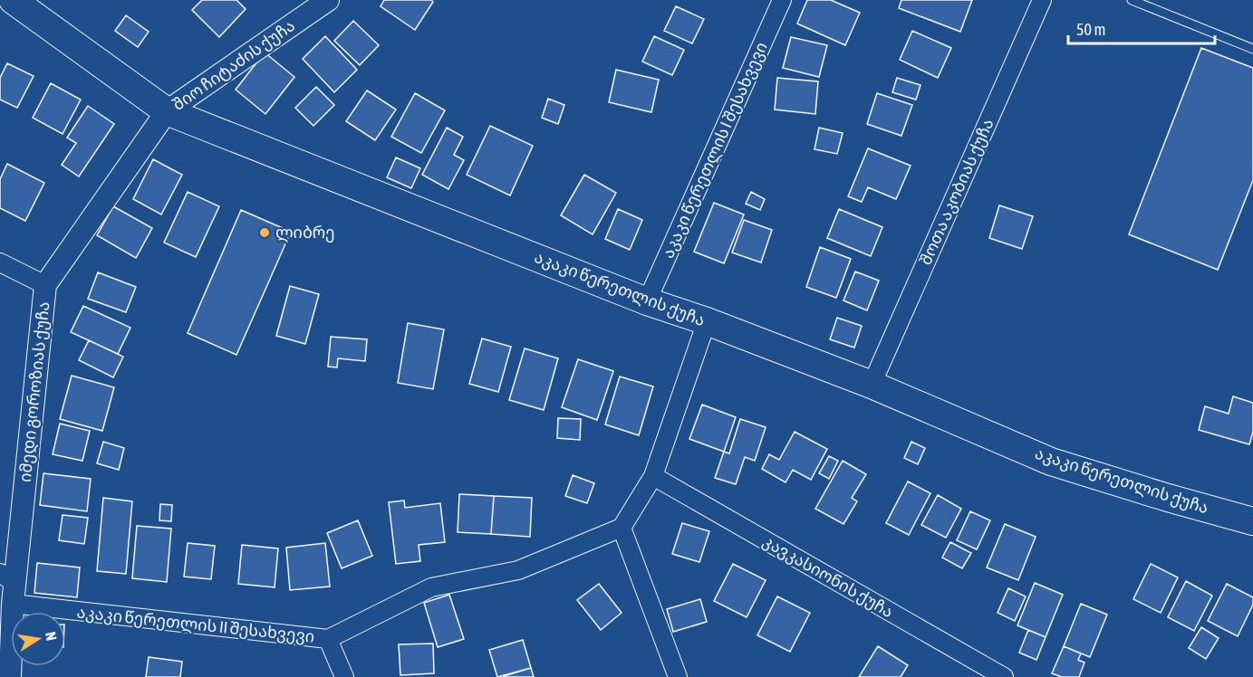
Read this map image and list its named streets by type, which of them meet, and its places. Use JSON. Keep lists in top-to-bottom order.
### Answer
{
  "streets": {
    "main road": ["აკაკი წერეთლის ქუჩა"],
    "street": [
      "შიო ჩიტაძის ქუჩა",
      "აკაკი წერეთლის I შესახვევი",
      "შოთა აკობიას ქუჩა",
      "იმედი გოროზიას ქუჩა",
      "კავკასიონის ქუჩა",
      "აკაკი წერეთლის II შესახვევი"
    ]
  },
  "crossings": [
    ["შიო ჩიტაძის ქუჩა", "აკაკი წერეთლის ქუჩა"],
    ["შიო ჩიტაძის ქუჩა", "იმედი გოროზიას ქუჩა"],
    ["აკაკი წერეთლის I შესახვევი", "აკაკი წერეთლის ქუჩა"],
    ["შოთა აკობიას ქუჩა", "აკაკი წერეთლის ქუჩა"],
    ["აკაკი წერეთლის ქუჩა", "იმედი გოროზიას ქუჩა"],
    ["იმედი გოროზიას ქუჩა", "აკაკი წერეთლის II შესახვევი"]
  ],
  "places": ["ლიბრე"],
  "scale_bar": "50 m",
  "north": "right"
}
